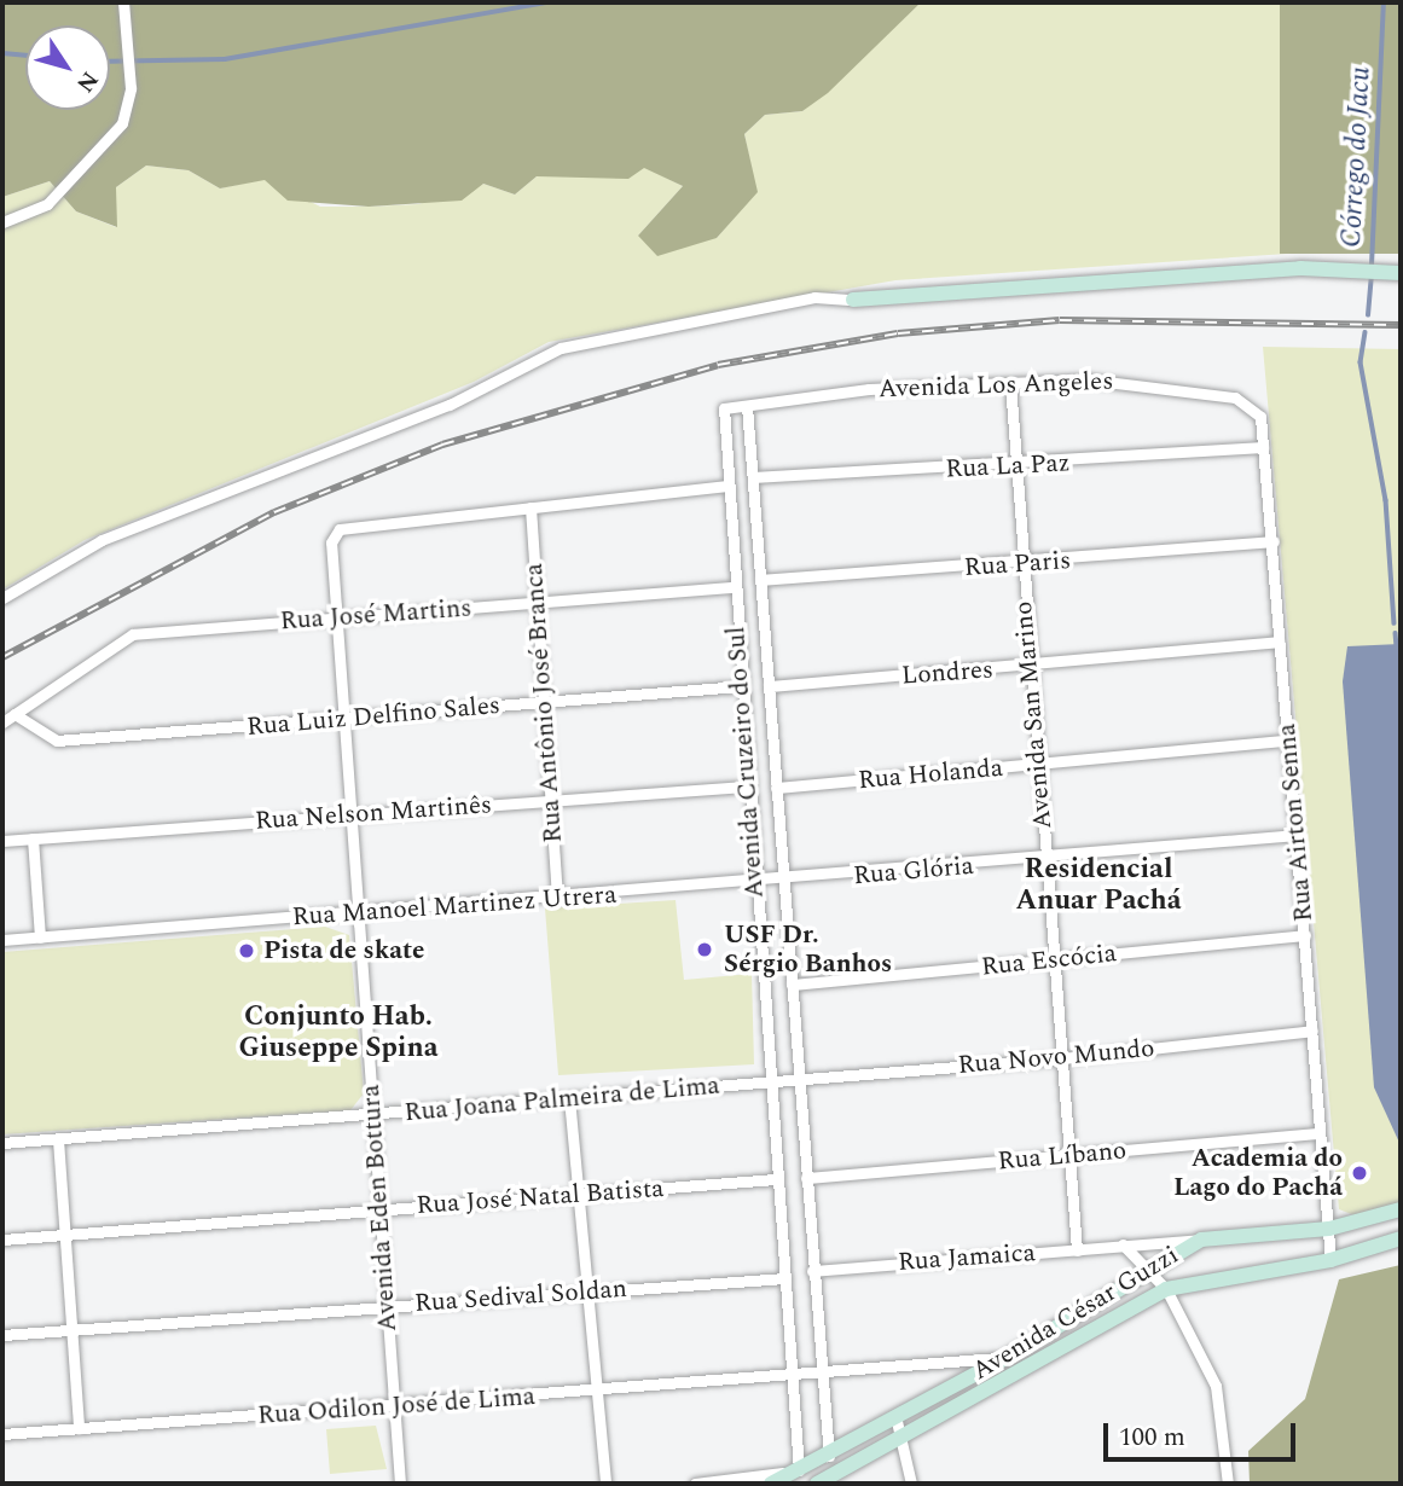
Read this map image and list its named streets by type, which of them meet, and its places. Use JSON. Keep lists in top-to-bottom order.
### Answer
{
  "streets": {
    "street": [
      "Avenida Los Angeles",
      "Rua La Paz",
      "Rua Paris",
      "Rua José Martins",
      "Londres",
      "Rua Antônio José Branca",
      "Avenida San Marino",
      "Rua Luiz Delfino Sales",
      "Avenida Cruzeiro do Sul",
      "Rua Holanda",
      "Rua Nelson Martinês",
      "Rua Airton Senna",
      "Rua Glória",
      "Rua Manoel Martinez Utrera",
      "Rua Escócia",
      "Rua Novo Mundo",
      "Rua Joana Palmeira de Lima",
      "Rua Líbano",
      "Rua José Natal Batista",
      "Avenida Eden Bottura",
      "Rua Jamaica",
      "Rua Sedival Soldan",
      "Avenida César Guzzi",
      "Rua Odilon José de Lima"
    ]
  },
  "crossings": [
    ["Avenida Los Angeles", "Avenida San Marino"],
    ["Avenida Los Angeles", "Avenida Cruzeiro do Sul"],
    ["Avenida Los Angeles", "Rua Airton Senna"],
    ["Rua La Paz", "Avenida San Marino"],
    ["Rua La Paz", "Avenida Cruzeiro do Sul"],
    ["Rua La Paz", "Rua Airton Senna"],
    ["Rua Paris", "Avenida San Marino"],
    ["Rua Paris", "Avenida Cruzeiro do Sul"],
    ["Rua Paris", "Rua Airton Senna"],
    ["Rua José Martins", "Rua Antônio José Branca"],
    ["Rua José Martins", "Rua Luiz Delfino Sales"],
    ["Rua José Martins", "Avenida Cruzeiro do Sul"],
    ["Rua José Martins", "Avenida Eden Bottura"],
    ["Londres", "Avenida San Marino"],
    ["Londres", "Avenida Cruzeiro do Sul"],
    ["Londres", "Rua Airton Senna"],
    ["Rua Antônio José Branca", "Rua Luiz Delfino Sales"],
    ["Rua Antônio José Branca", "Rua Nelson Martinês"],
    ["Rua Antônio José Branca", "Rua Manoel Martinez Utrera"],
    ["Rua Antônio José Branca", "Avenida Eden Bottura"],
    ["Avenida San Marino", "Rua Holanda"],
    ["Avenida San Marino", "Rua Glória"],
    ["Avenida San Marino", "Rua Escócia"],
    ["Avenida San Marino", "Rua Novo Mundo"],
    ["Avenida San Marino", "Rua Líbano"],
    ["Avenida San Marino", "Rua Jamaica"],
    ["Rua Luiz Delfino Sales", "Avenida Cruzeiro do Sul"],
    ["Rua Luiz Delfino Sales", "Avenida Eden Bottura"],
    ["Avenida Cruzeiro do Sul", "Rua Holanda"],
    ["Avenida Cruzeiro do Sul", "Rua Nelson Martinês"],
    ["Avenida Cruzeiro do Sul", "Rua Glória"],
    ["Avenida Cruzeiro do Sul", "Rua Manoel Martinez Utrera"],
    ["Avenida Cruzeiro do Sul", "Rua Escócia"],
    ["Avenida Cruzeiro do Sul", "Rua Novo Mundo"],
    ["Avenida Cruzeiro do Sul", "Rua Joana Palmeira de Lima"],
    ["Avenida Cruzeiro do Sul", "Rua Líbano"],
    ["Avenida Cruzeiro do Sul", "Rua José Natal Batista"],
    ["Avenida Cruzeiro do Sul", "Rua Jamaica"],
    ["Avenida Cruzeiro do Sul", "Rua Sedival Soldan"],
    ["Avenida Cruzeiro do Sul", "Avenida César Guzzi"],
    ["Avenida Cruzeiro do Sul", "Rua Odilon José de Lima"],
    ["Rua Holanda", "Rua Airton Senna"],
    ["Rua Nelson Martinês", "Avenida Eden Bottura"],
    ["Rua Airton Senna", "Rua Glória"],
    ["Rua Airton Senna", "Rua Escócia"],
    ["Rua Airton Senna", "Rua Novo Mundo"],
    ["Rua Airton Senna", "Rua Líbano"],
    ["Rua Airton Senna", "Avenida César Guzzi"],
    ["Rua Glória", "Rua Manoel Martinez Utrera"],
    ["Rua Manoel Martinez Utrera", "Avenida Eden Bottura"],
    ["Rua Novo Mundo", "Rua Joana Palmeira de Lima"],
    ["Rua Joana Palmeira de Lima", "Avenida Eden Bottura"],
    ["Rua José Natal Batista", "Avenida Eden Bottura"],
    ["Avenida Eden Bottura", "Rua Sedival Soldan"],
    ["Avenida Eden Bottura", "Rua Odilon José de Lima"],
    ["Rua Jamaica", "Avenida César Guzzi"],
    ["Avenida César Guzzi", "Rua Odilon José de Lima"]
  ],
  "districts": ["Residencial Anuar Pachá", "Conjunto Hab. Giuseppe Spina"],
  "water": ["Córrego do Jacu"],
  "places": ["USF Dr. Sérgio Banhos", "Pista de skate", "Academia do Lago do Pachá"],
  "scale_bar": "100 m",
  "north": "bottom right"
}
